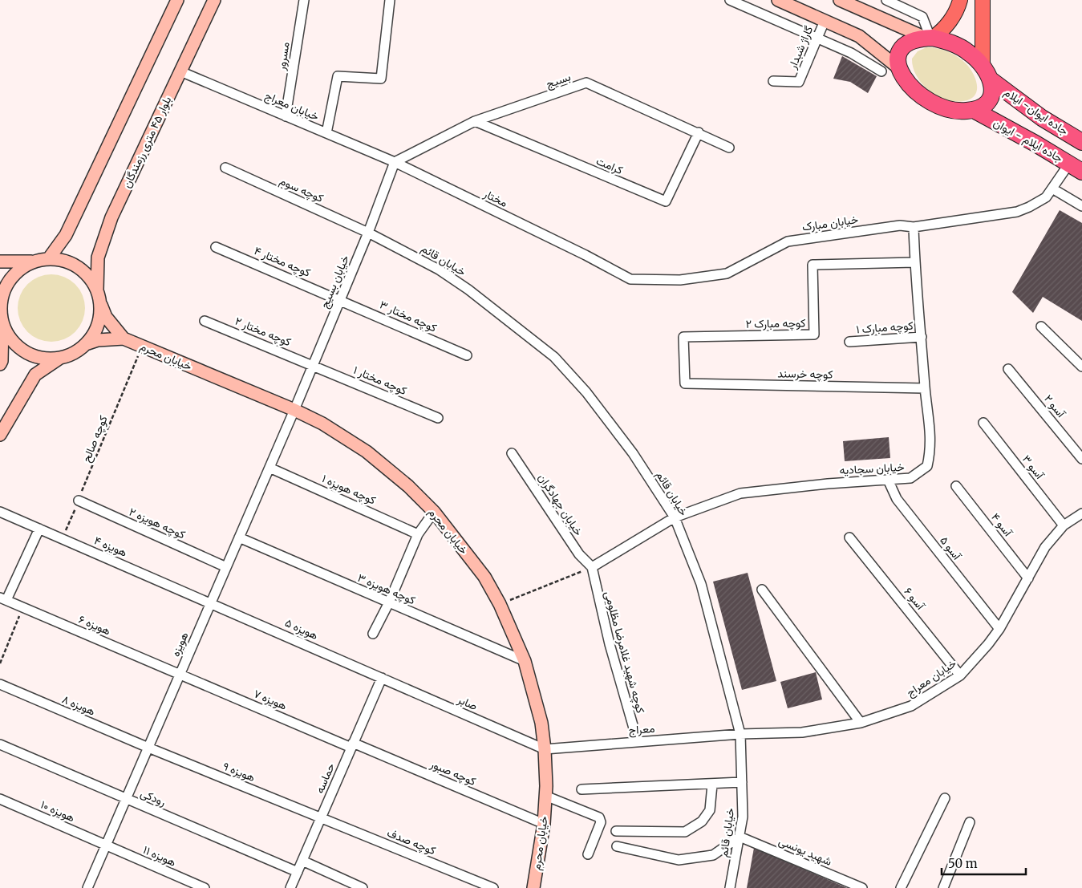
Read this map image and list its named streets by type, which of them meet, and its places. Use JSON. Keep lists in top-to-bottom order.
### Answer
{
  "streets": {
    "highway": ["جاده ایوان- ایلام", "جاده ایلام - ایوان"],
    "main road": ["بلوار ۴۵ متری رزمندگان", "خیابان محرم"],
    "street": [
      "گاراژ شبدار",
      "مسرور",
      "بسیج",
      "خیابان معراج",
      "کرامت",
      "کوچه سوم",
      "مختار",
      "خیابان مبارک",
      "خیابان قائم",
      "کوچه مختار ۴",
      "خیابان بسیج",
      "کوچه مختار ۳",
      "کوچه مبارک ۲",
      "کوچه مبارک ۱",
      "کوچه مختار ۲",
      "کوچه خرسند",
      "کوچه مختار ۱",
      "آسو ۲",
      "آسو ۳",
      "خیابان سجادیه",
      "کوچه هویزه ۱",
      "خیابان جهادگران",
      "کوچه هویزه ۲",
      "آسو ۴",
      "هویزه ۴",
      "آسو ۵",
      "کوچه هویزه ۳",
      "آسو ۶",
      "هویزه ۶",
      "هویزه ۵",
      "هویزه",
      "کوچه شهید غلامرضا مظلومی",
      "هویزه ۷",
      "صابر",
      "هویزه ۸",
      "معراج",
      "هویزه ۹",
      "کوچه صبور",
      "حماسه",
      "رودکی",
      "هویزه ۱۰",
      "کوچه صدف",
      "شهید یونسی",
      "هویزه ۱۱"
    ],
    "path": ["کوچه صالح"]
  },
  "crossings": [
    ["مسرور", "خیابان معراج"],
    ["بسیج", "خیابان معراج"],
    ["بسیج", "کرامت"],
    ["بسیج", "مختار"],
    ["بسیج", "خیابان بسیج"],
    ["خیابان معراج", "بلوار ۴۵ متری رزمندگان"],
    ["خیابان معراج", "مختار"],
    ["خیابان معراج", "خیابان قائم"],
    ["خیابان معراج", "خیابان بسیج"],
    ["خیابان معراج", "آسو ۳"],
    ["خیابان معراج", "آسو ۴"],
    ["خیابان معراج", "آسو ۵"],
    ["خیابان معراج", "آسو ۶"],
    ["خیابان معراج", "معراج"],
    ["جاده ایوان- ایلام", "جاده ایلام - ایوان"],
    ["جاده ایلام - ایوان", "خیابان مبارک"],
    ["کوچه سوم", "خیابان قائم"],
    ["کوچه سوم", "خیابان بسیج"],
    ["مختار", "خیابان مبارک"],
    ["مختار", "خیابان بسیج"],
    ["خیابان مبارک", "خیابان سجادیه"],
    ["خیابان قائم", "خیابان بسیج"],
    ["خیابان قائم", "خیابان سجادیه"],
    ["خیابان قائم", "معراج"],
    ["خیابان قائم", "شهید یونسی"],
    ["کوچه مختار ۴", "خیابان بسیج"],
    ["کوچه مختار ۴", "کوچه مختار ۳"],
    ["خیابان بسیج", "کوچه مختار ۳"],
    ["خیابان بسیج", "کوچه مختار ۲"],
    ["خیابان بسیج", "خیابان محرم"],
    ["خیابان بسیج", "کوچه مختار ۱"],
    ["خیابان بسیج", "هویزه"],
    ["کوچه مبارک ۲", "کوچه خرسند"],
    ["کوچه مبارک ۲", "خیابان سجادیه"],
    ["کوچه مبارک ۱", "خیابان سجادیه"],
    ["کوچه مختار ۲", "کوچه مختار ۱"],
    ["خیابان محرم", "کوچه صالح"],
    ["خیابان محرم", "کوچه هویزه ۳"],
    ["خیابان محرم", "هویزه"],
    ["خیابان محرم", "صابر"],
    ["خیابان محرم", "معراج"],
    ["خیابان محرم", "کوچه صبور"],
    ["کوچه خرسند", "خیابان سجادیه"],
    ["کوچه صالح", "کوچه هویزه ۲"],
    ["کوچه صالح", "هویزه ۴"],
    ["خیابان سجادیه", "خیابان جهادگران"],
    ["خیابان سجادیه", "آسو ۵"],
    ["خیابان سجادیه", "کوچه شهید غلامرضا مظلومی"],
    ["کوچه هویزه ۱", "هویزه"],
    ["خیابان جهادگران", "کوچه شهید غلامرضا مظلومی"],
    ["کوچه هویزه ۲", "هویزه"],
    ["هویزه ۴", "هویزه ۵"],
    ["هویزه ۴", "هویزه"],
    ["کوچه هویزه ۳", "هویزه"],
    ["هویزه ۶", "هویزه"],
    ["هویزه ۶", "هویزه ۷"],
    ["هویزه ۵", "هویزه"],
    ["هویزه ۵", "صابر"],
    ["هویزه ۵", "حماسه"],
    ["هویزه", "هویزه ۷"],
    ["هویزه", "هویزه ۸"],
    ["هویزه", "هویزه ۹"],
    ["هویزه", "رودکی"],
    ["هویزه", "هویزه ۱۰"],
    ["هویزه", "هویزه ۱۱"],
    ["کوچه شهید غلامرضا مظلومی", "معراج"],
    ["هویزه ۷", "کوچه صبور"],
    ["هویزه ۷", "حماسه"],
    ["صابر", "معراج"],
    ["صابر", "حماسه"],
    ["هویزه ۸", "هویزه ۹"],
    ["هویزه ۹", "حماسه"],
    ["هویزه ۹", "کوچه صدف"],
    ["کوچه صبور", "حماسه"],
    ["حماسه", "رودکی"],
    ["حماسه", "کوچه صدف"],
    ["هویزه ۱۰", "هویزه ۱۱"]
  ],
  "scale_bar": "50 m"
}
